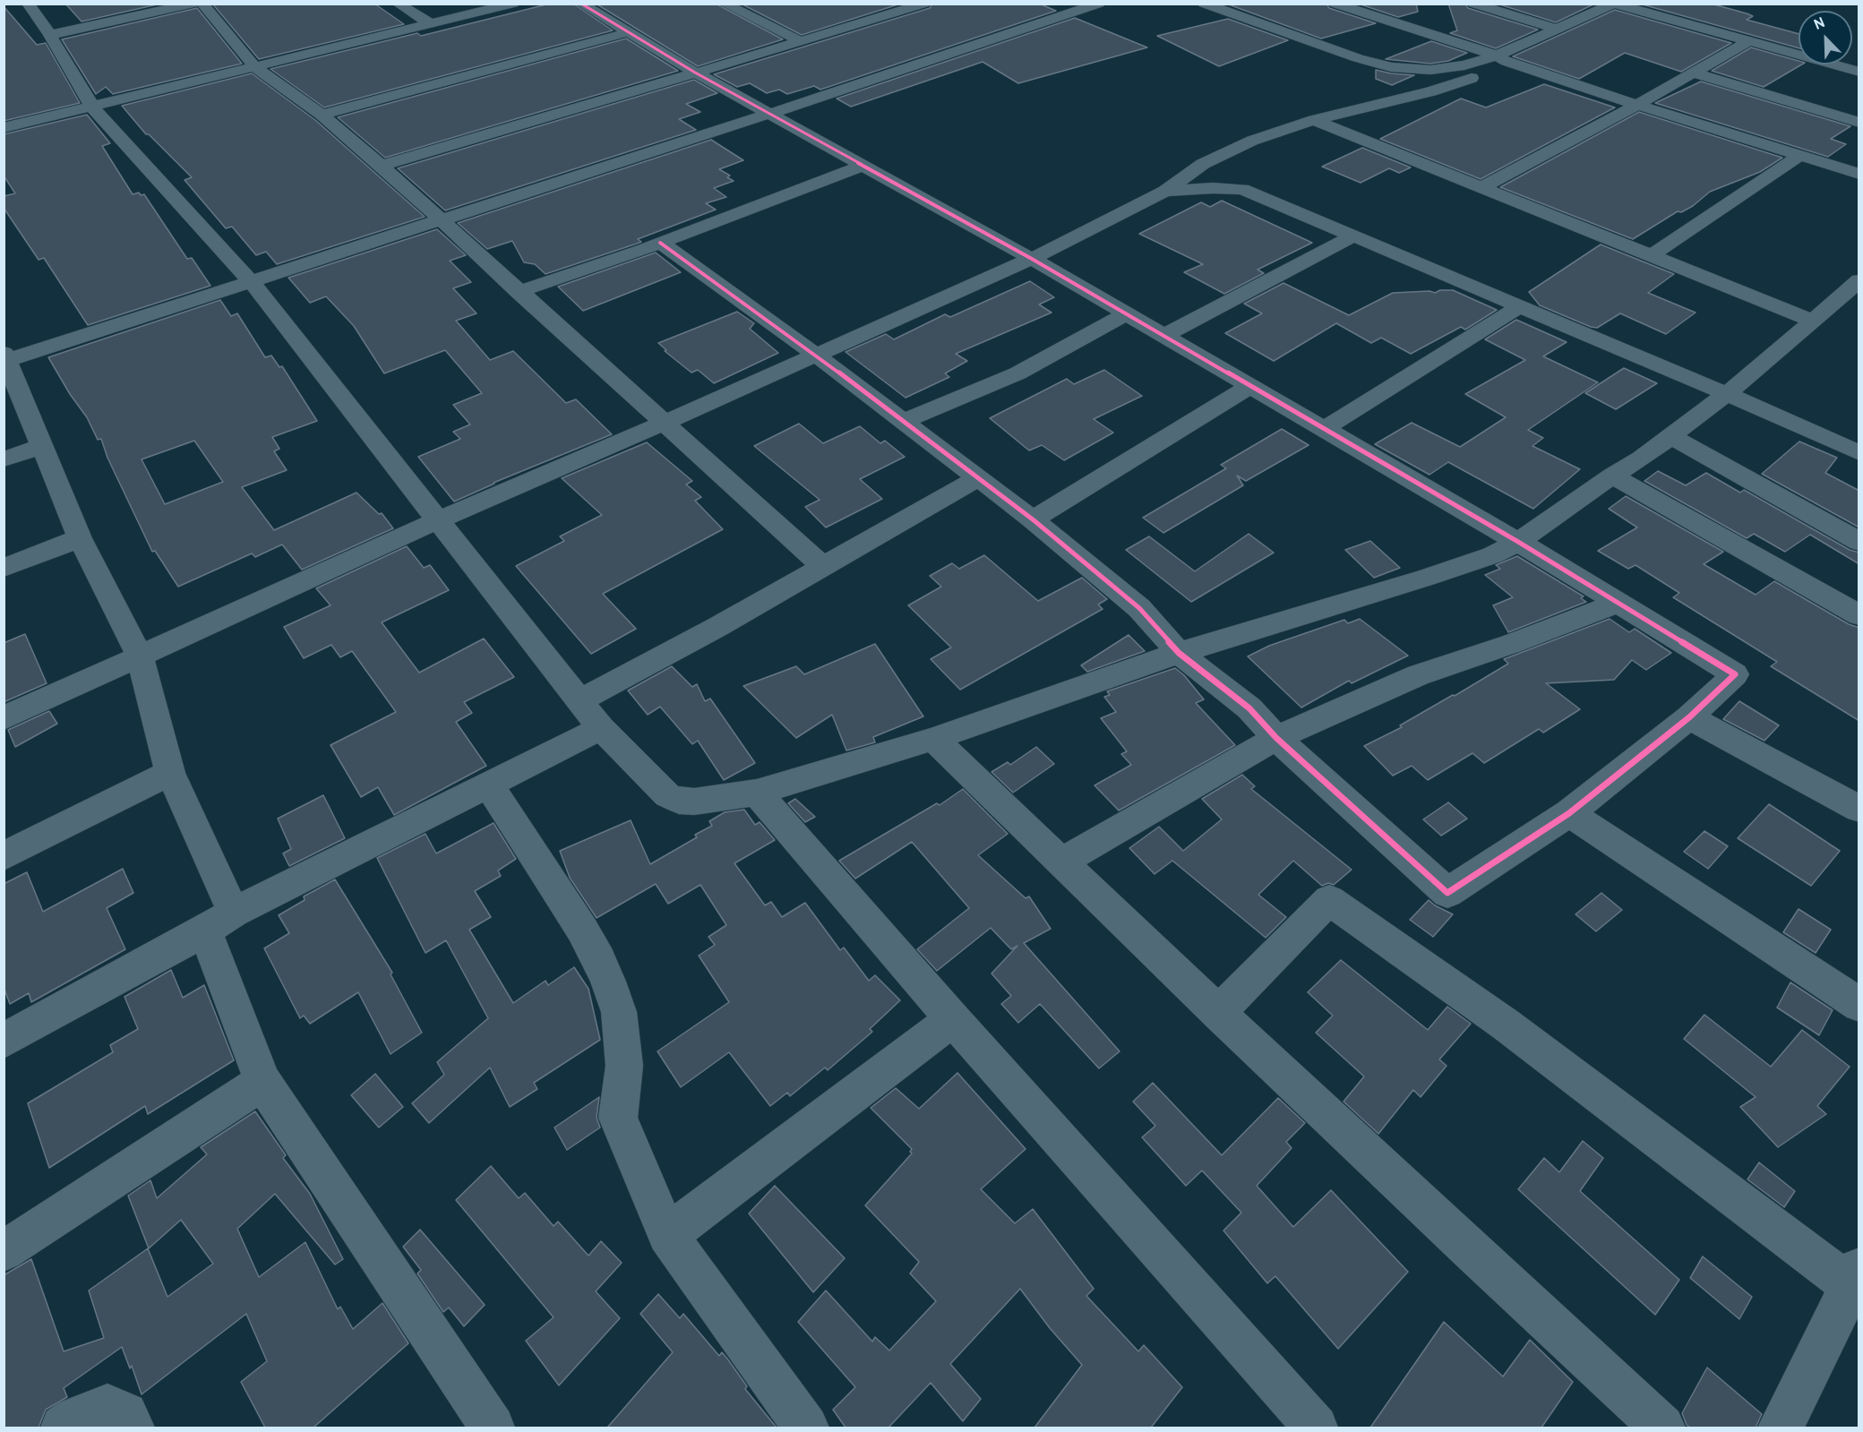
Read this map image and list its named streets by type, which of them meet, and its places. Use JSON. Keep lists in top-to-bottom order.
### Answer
{
  "north": "top left"
}
